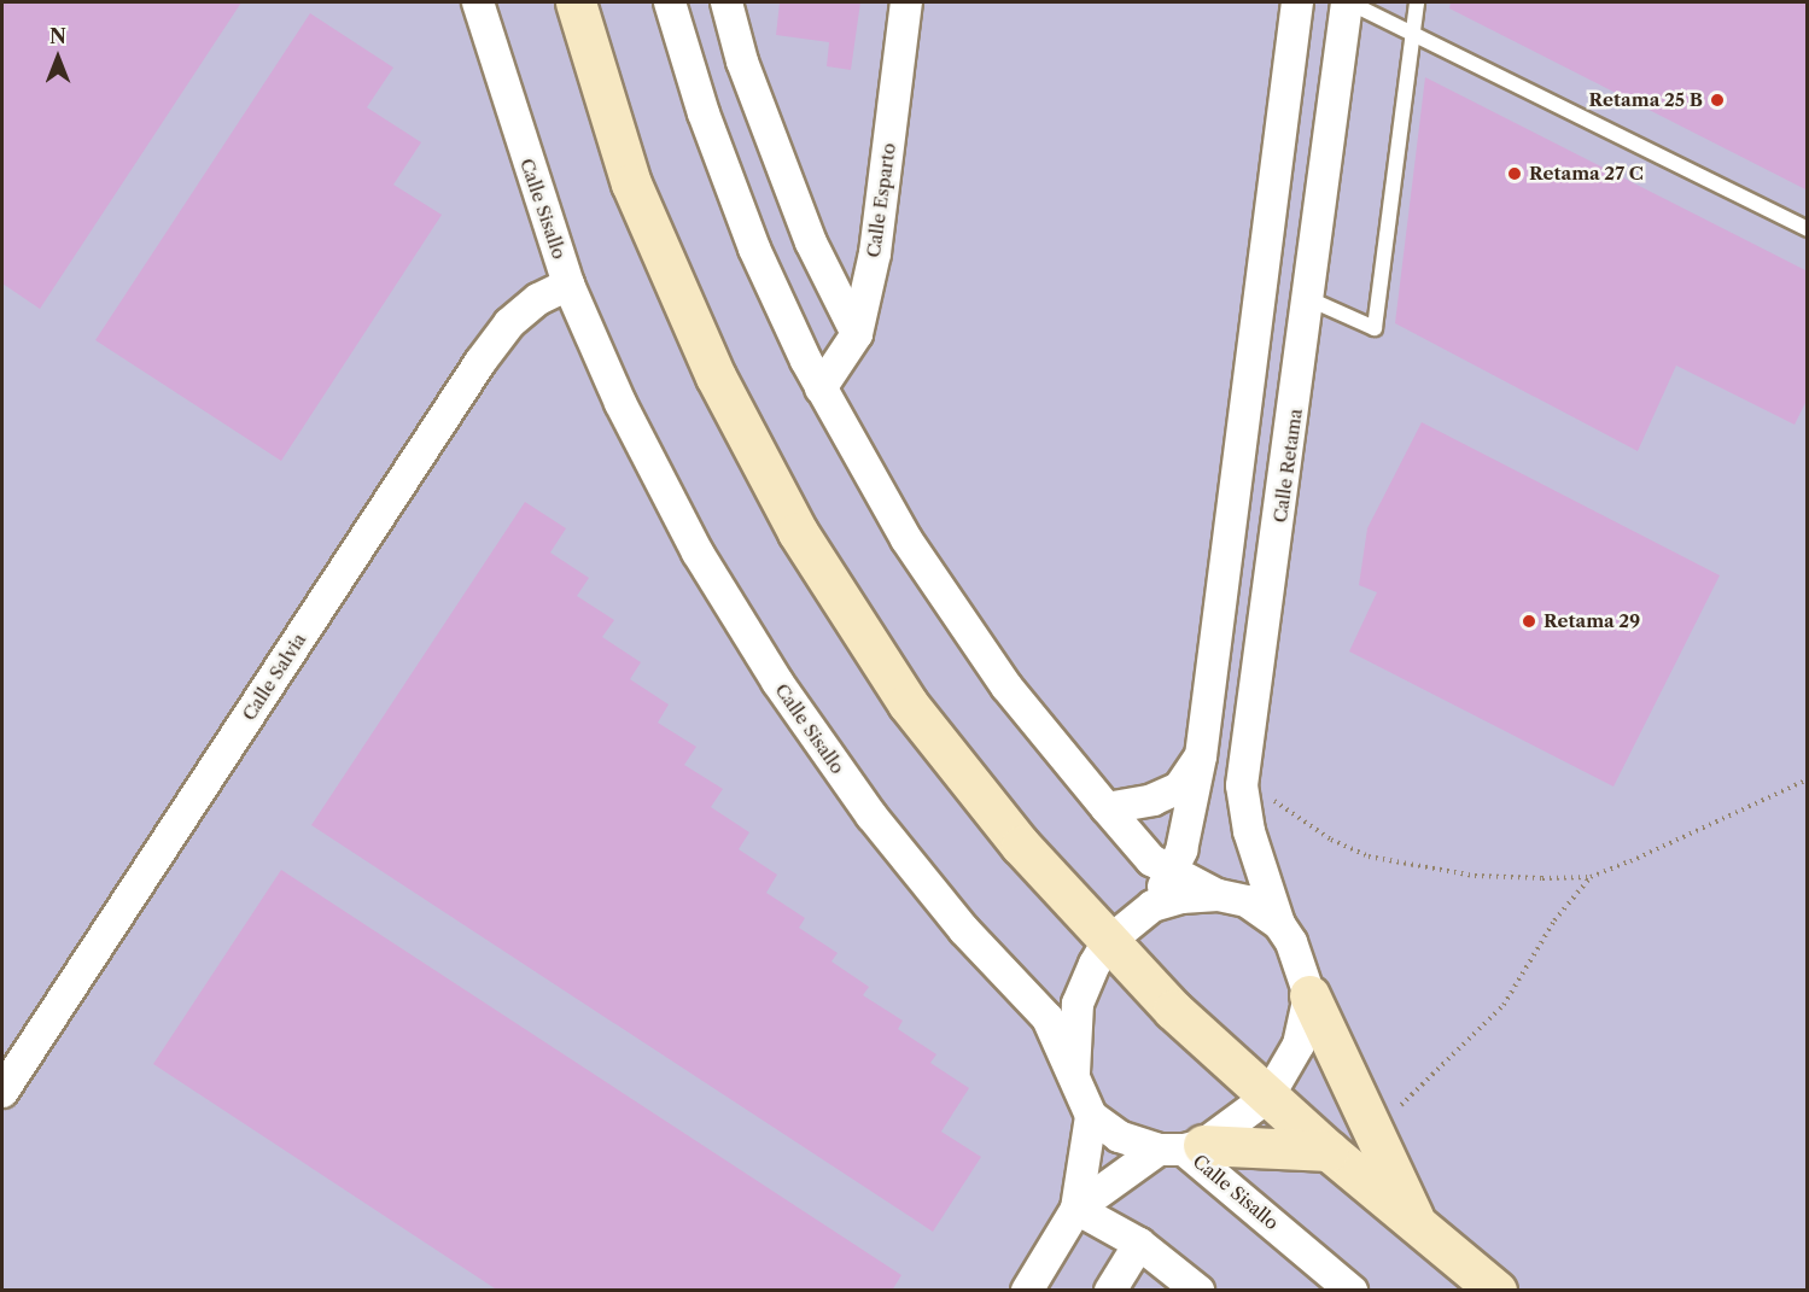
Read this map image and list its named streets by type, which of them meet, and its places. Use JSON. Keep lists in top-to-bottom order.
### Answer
{
  "streets": {
    "street": [
      "Calle Esparto",
      "Calle Sisallo",
      "Calle Retama",
      "Calle Salvia"
    ]
  },
  "crossings": [
    ["Calle Sisallo", "Calle Salvia"]
  ],
  "places": ["Retama 25 B", "Retama 27 C", "Retama 29"],
  "north": "top"
}
